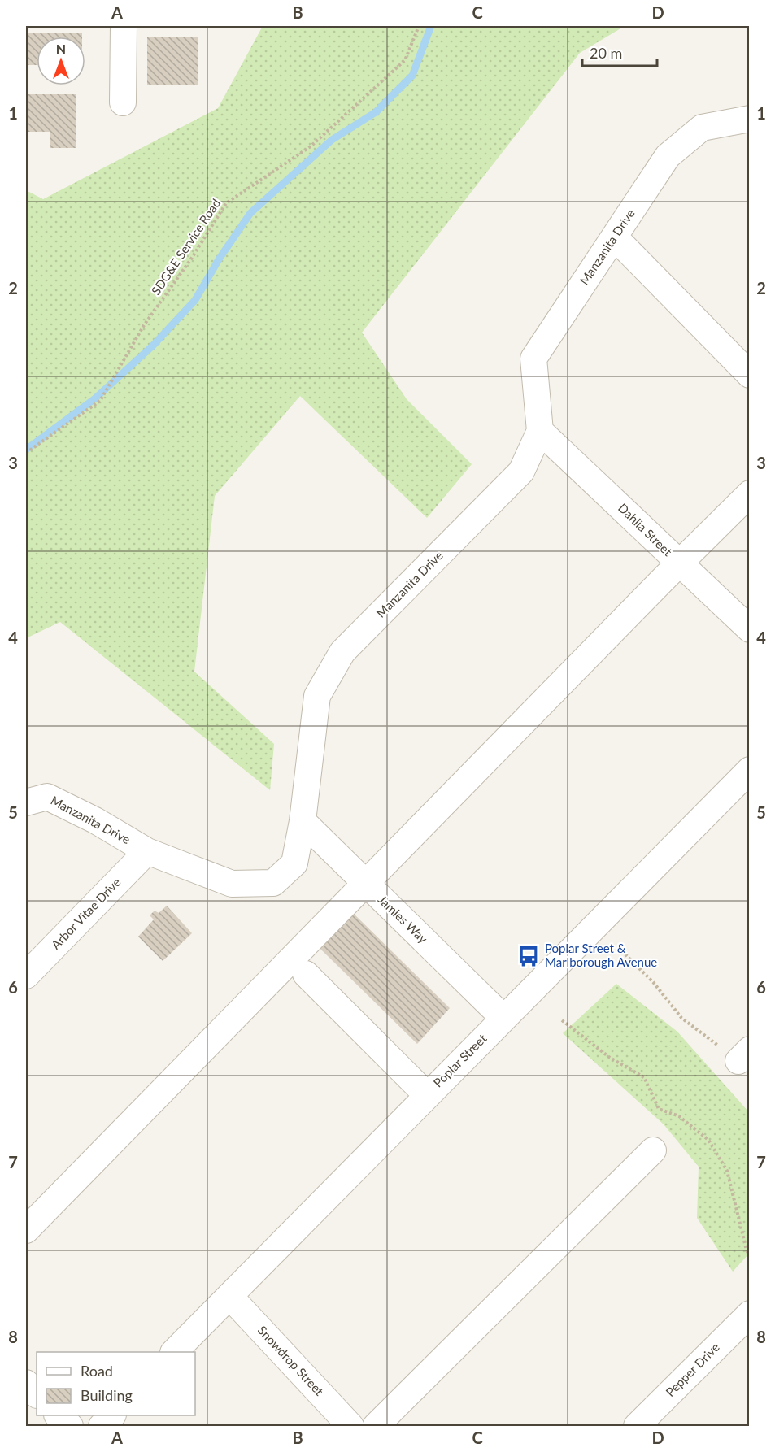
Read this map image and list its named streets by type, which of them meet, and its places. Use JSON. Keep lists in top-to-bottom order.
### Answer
{
  "streets": {
    "street": [
      "Manzanita Drive",
      "Dahlia Street",
      "Arbor Vitae Drive",
      "Jamies Way",
      "Poplar Street",
      "Snowdrop Street",
      "Pepper Drive"
    ],
    "path": ["SDG&E Service Road"]
  },
  "crossings": [
    ["Manzanita Drive", "Dahlia Street"],
    ["Manzanita Drive", "Arbor Vitae Drive"],
    ["Manzanita Drive", "Jamies Way"],
    ["Jamies Way", "Poplar Street"],
    ["Poplar Street", "Snowdrop Street"]
  ],
  "places": {
    "bus stop": ["Poplar Street & Marlborough Avenue"]
  },
  "legend": ["Road", "Building"],
  "scale_bar": "20 m",
  "north": "top",
  "grid": {
    "columns": [
      "A",
      "B",
      "C",
      "D"
    ],
    "rows": [
      "1",
      "2",
      "3",
      "4",
      "5",
      "6",
      "7",
      "8"
    ]
  }
}
